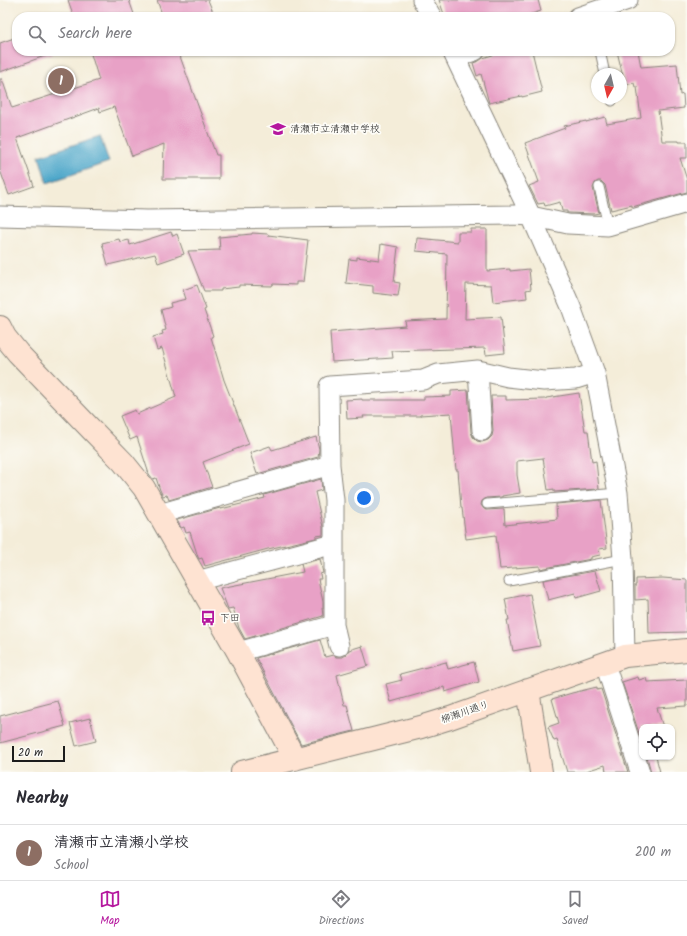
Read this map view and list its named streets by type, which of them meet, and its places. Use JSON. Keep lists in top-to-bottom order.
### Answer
{
  "streets": {
    "street": ["柳瀬川通り"]
  },
  "places": {
    "school or university": ["清瀬市立清瀬中学校"],
    "bus stop": ["下田"]
  },
  "scale_bar": "20 m",
  "north": "bottom",
  "page": {
    "search": "Search here",
    "pins": "1",
    "scale": "20 m",
    "heading": "Nearby",
    "list": [
      {
        "mark": "1",
        "name": "清瀬市立清瀬小学校",
        "note": "School",
        "value": "200 m"
      }
    ],
    "nav": ["Map", "Directions", "Saved"]
  }
}
